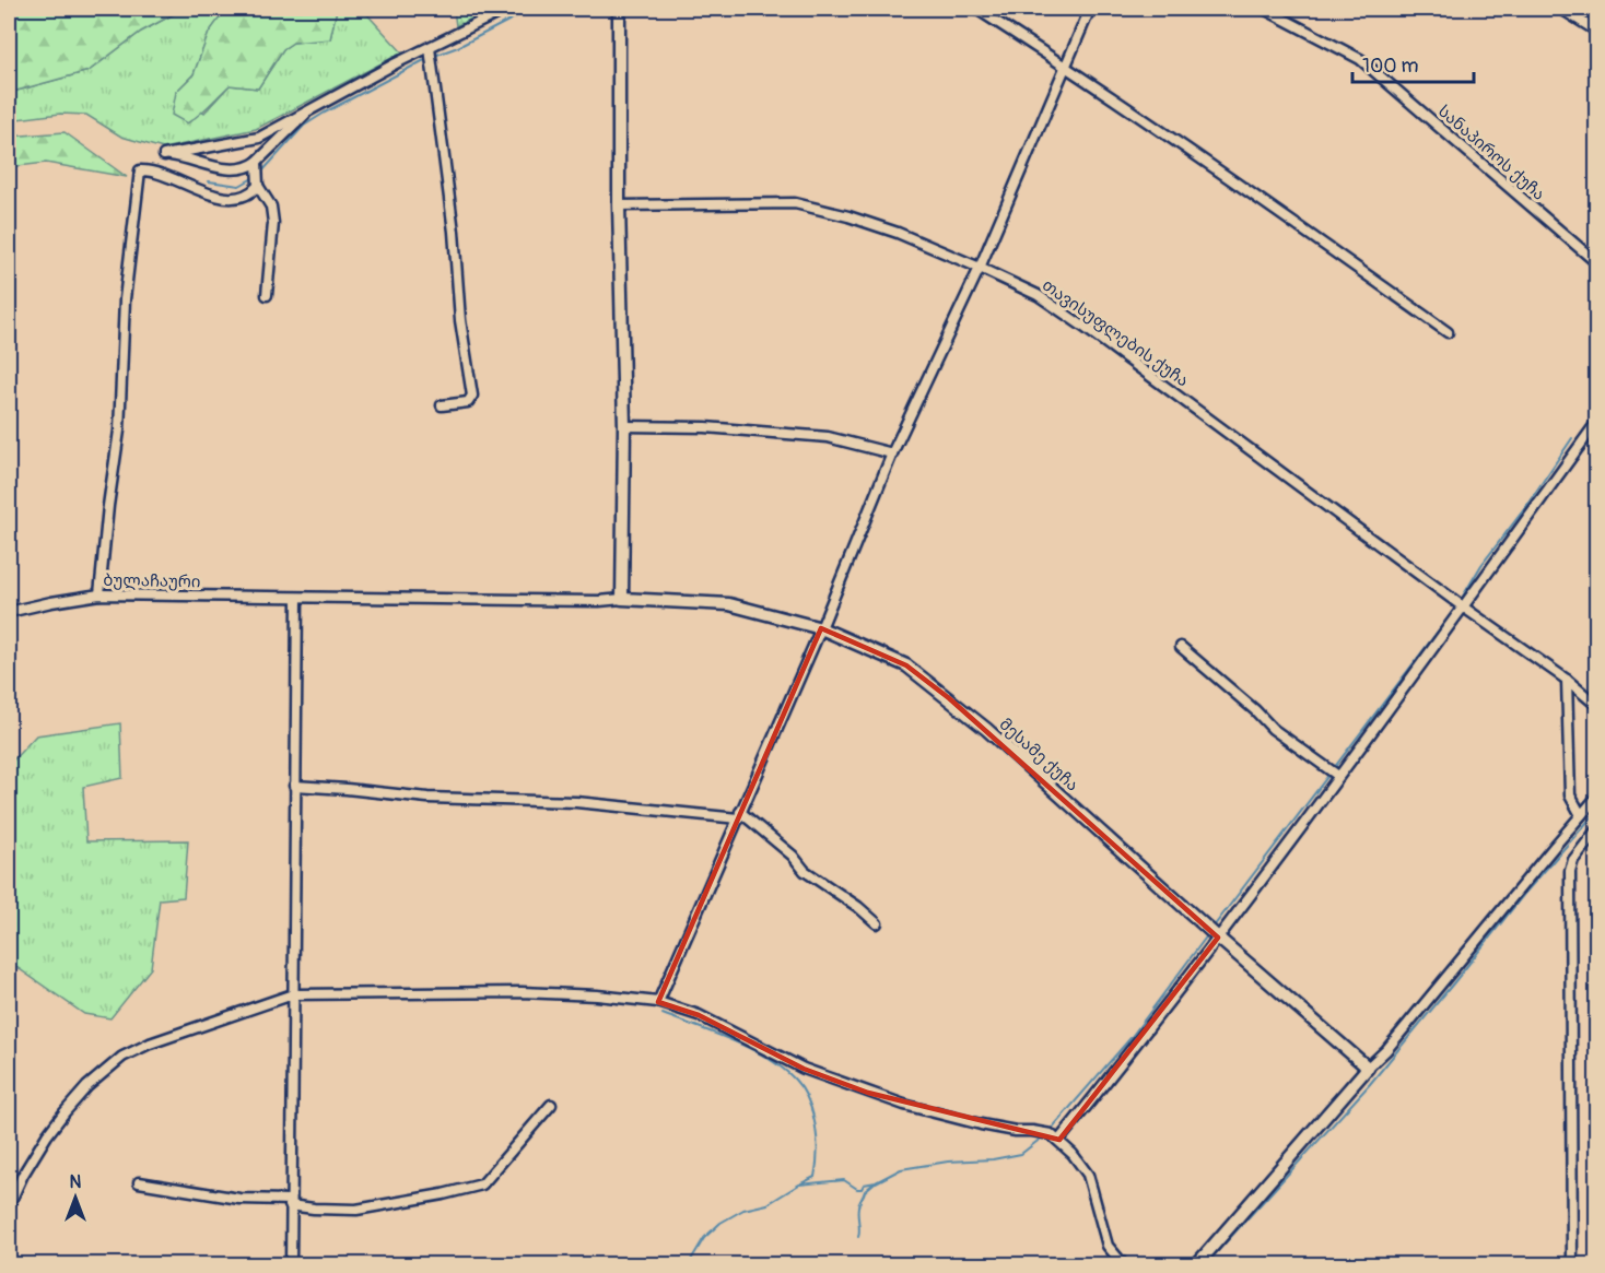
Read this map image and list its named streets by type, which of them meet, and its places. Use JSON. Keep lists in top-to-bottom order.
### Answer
{
  "streets": {
    "street": [
      "სანაპიროს ქუჩა",
      "თავისუფლების ქუჩა",
      "ბულაჩაური",
      "მესამე ქუჩა"
    ]
  },
  "crossings": [
    ["ბულაჩაური", "მესამე ქუჩა"]
  ],
  "scale_bar": "100 m",
  "north": "top"
}
